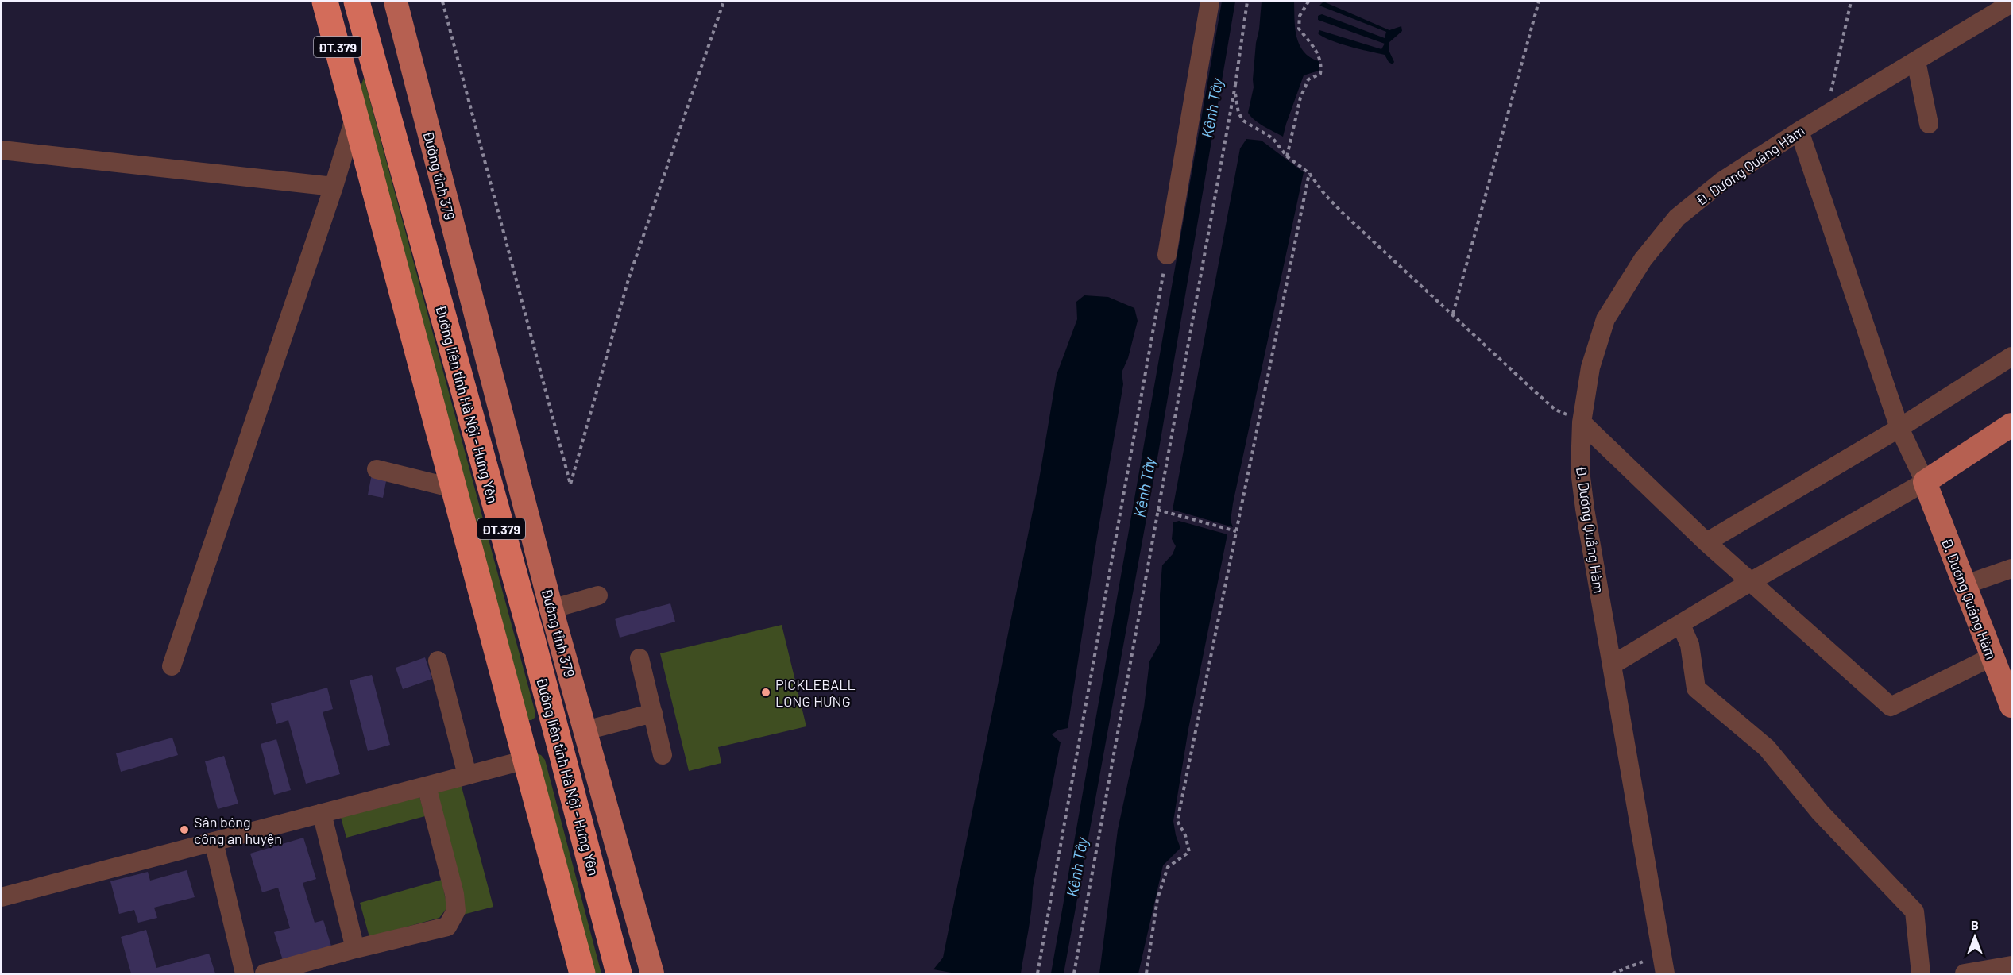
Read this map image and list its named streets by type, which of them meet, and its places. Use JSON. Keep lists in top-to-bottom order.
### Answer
{
  "streets": {
    "highway": ["ĐT.379", "Đường liên tỉnh Hà Nội - Hưng Yên"],
    "main road": ["Đ. Dương Quảng Hàm", "Đường tỉnh 379"]
  },
  "water": ["Kênh Tây"],
  "places": ["PICKLEBALL LONG HƯNG", "Sân bóng công an huyện"],
  "north": "top"
}
